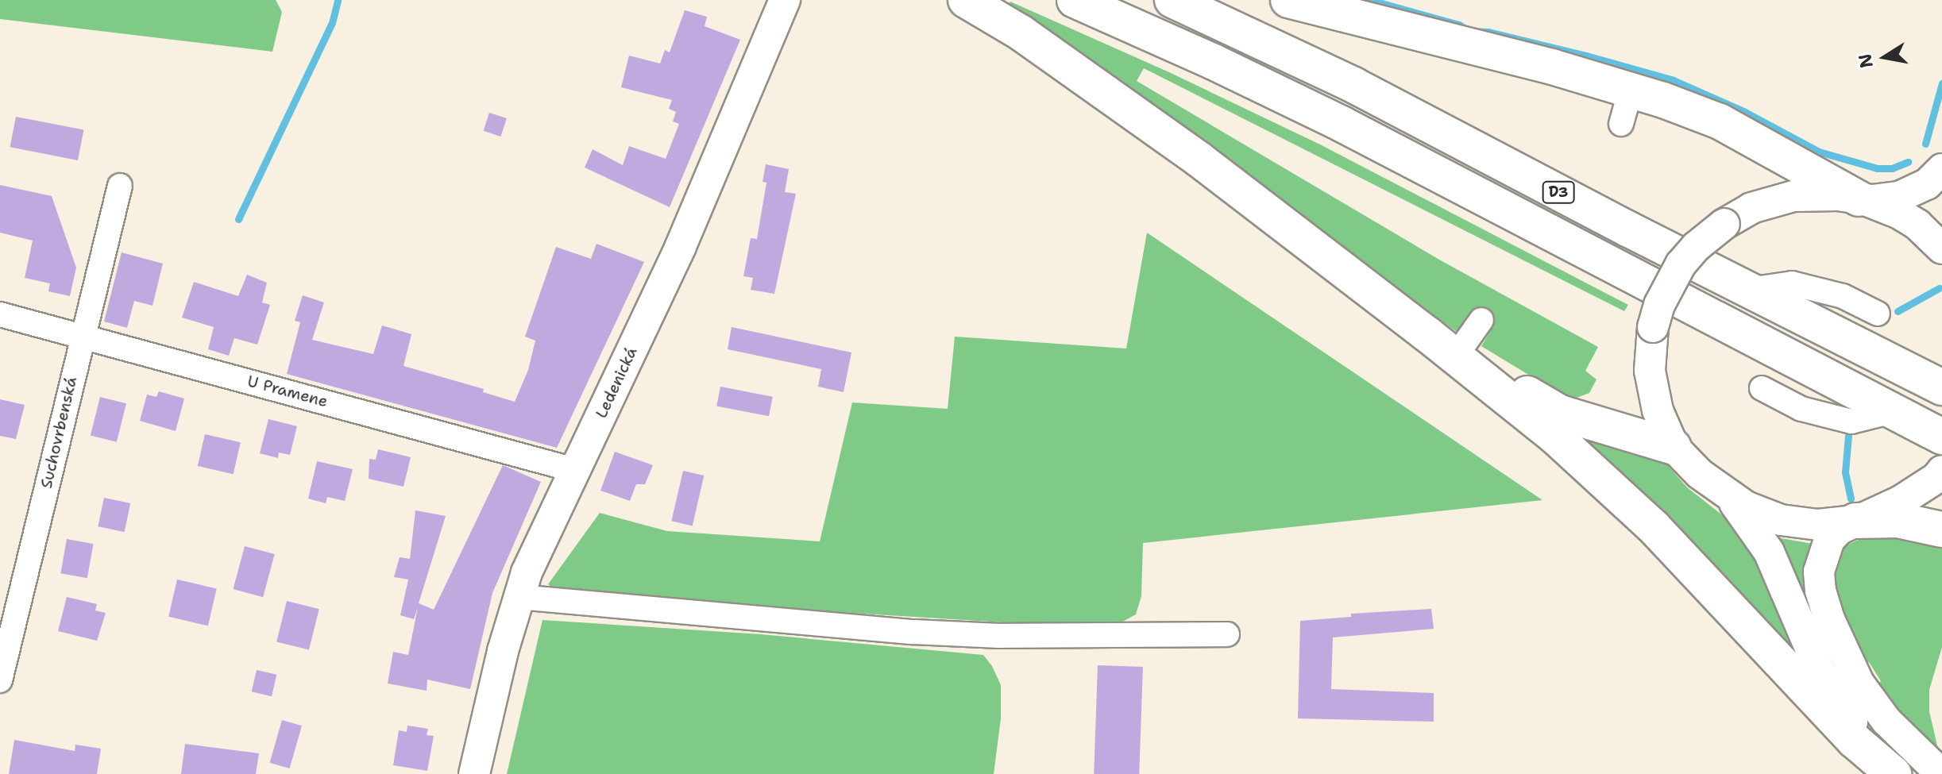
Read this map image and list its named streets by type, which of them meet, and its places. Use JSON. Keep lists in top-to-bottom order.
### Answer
{
  "streets": {
    "highway": ["D3"],
    "main road": ["Ledenická"],
    "street": ["U Pramene", "Suchovrbenská"]
  },
  "crossings": [
    ["Ledenická", "U Pramene"],
    ["U Pramene", "Suchovrbenská"]
  ],
  "north": "left"
}
